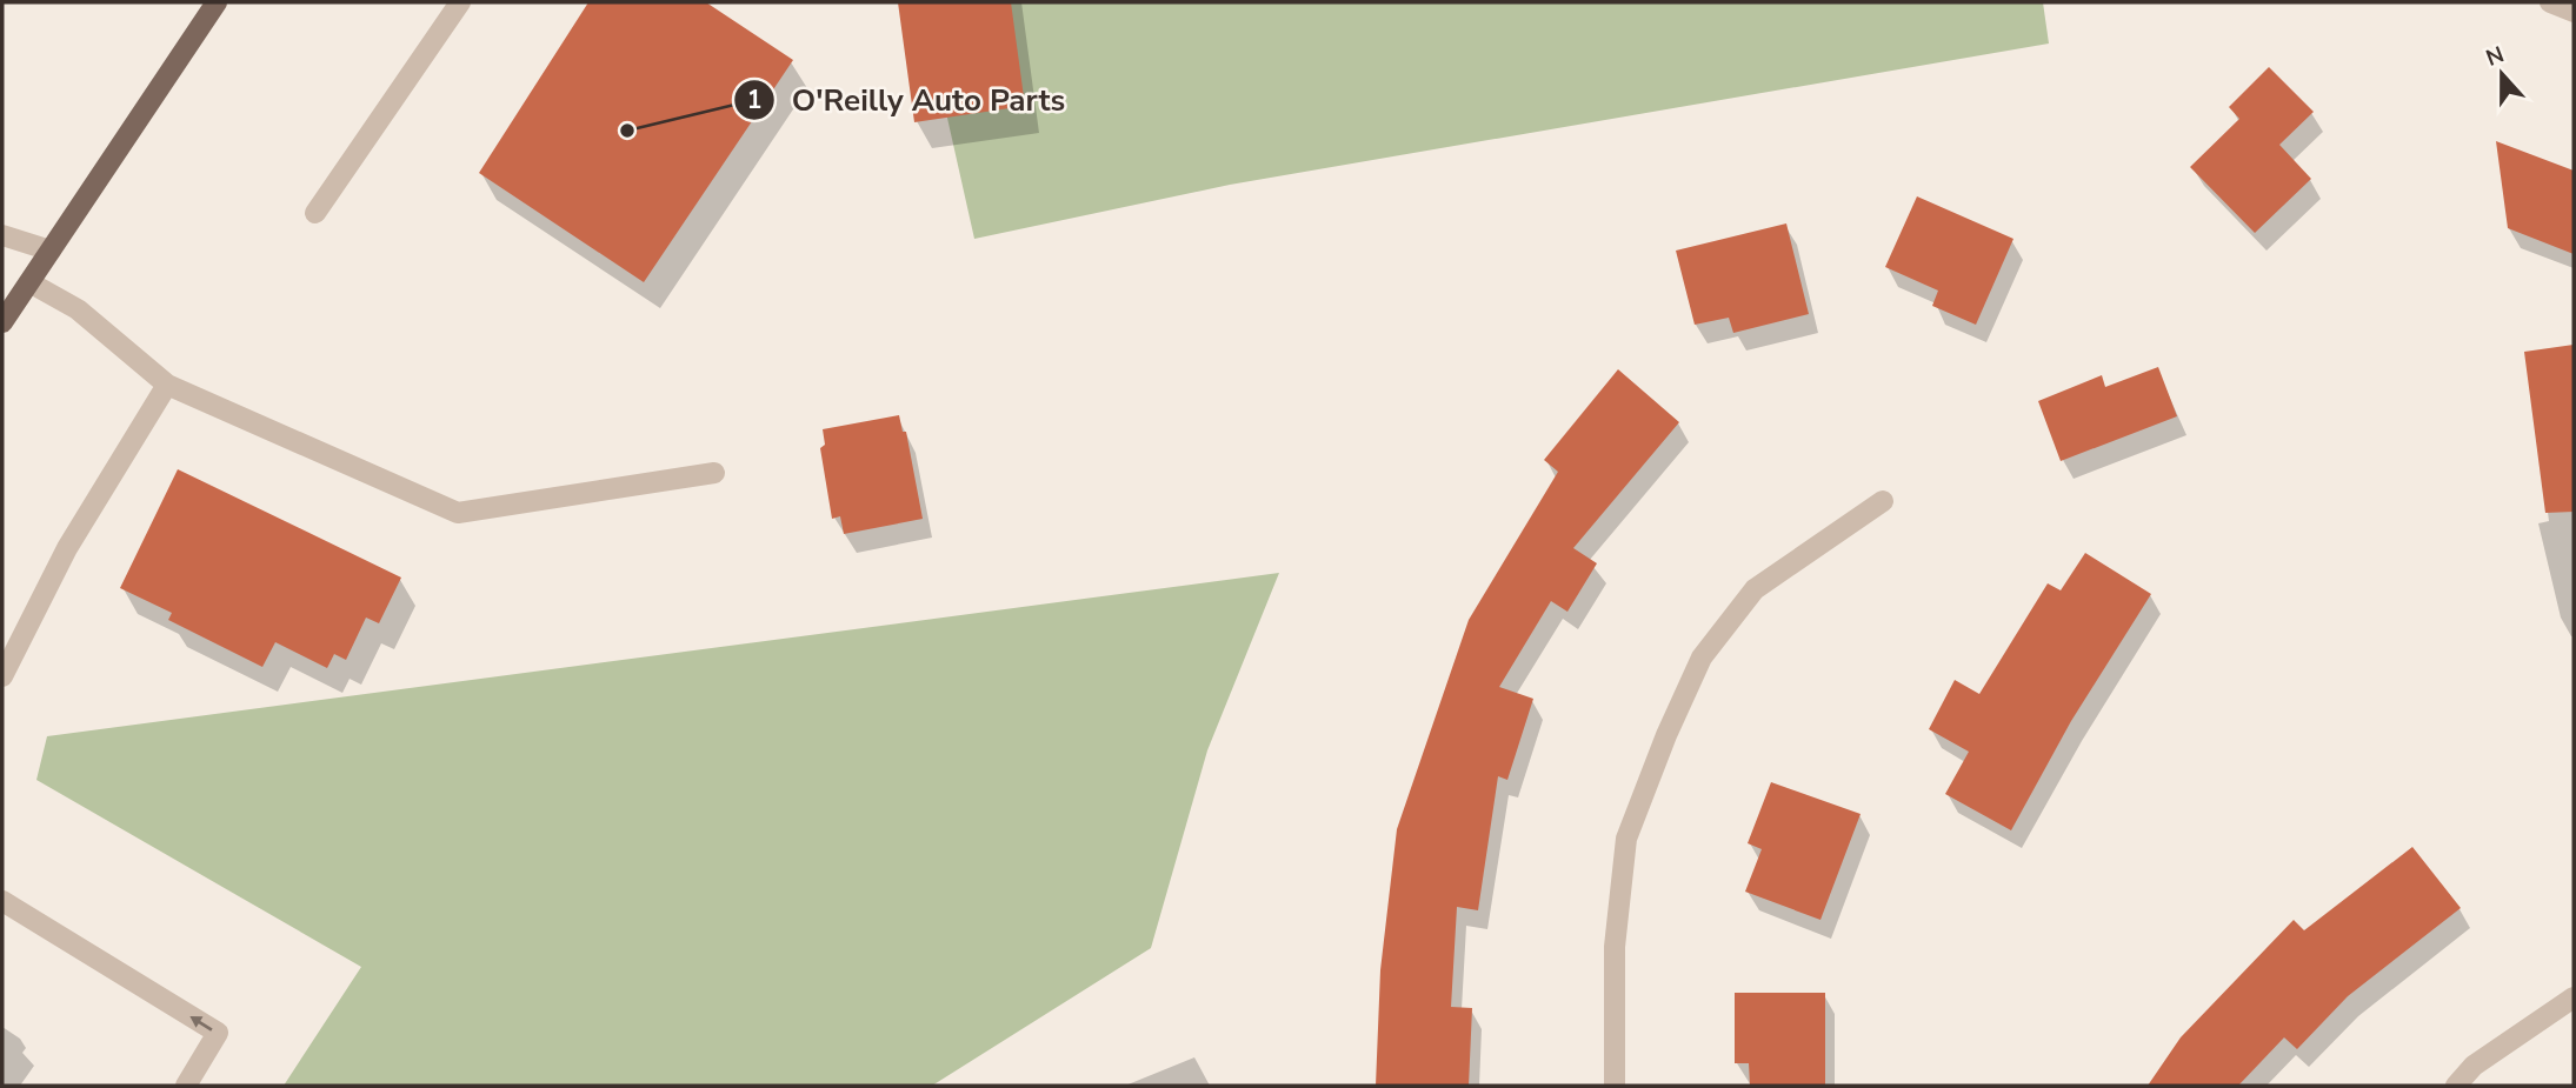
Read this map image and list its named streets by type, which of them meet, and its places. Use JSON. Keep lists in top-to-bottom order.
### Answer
{
  "places": ["O'Reilly Auto Parts"],
  "north": "top"
}
